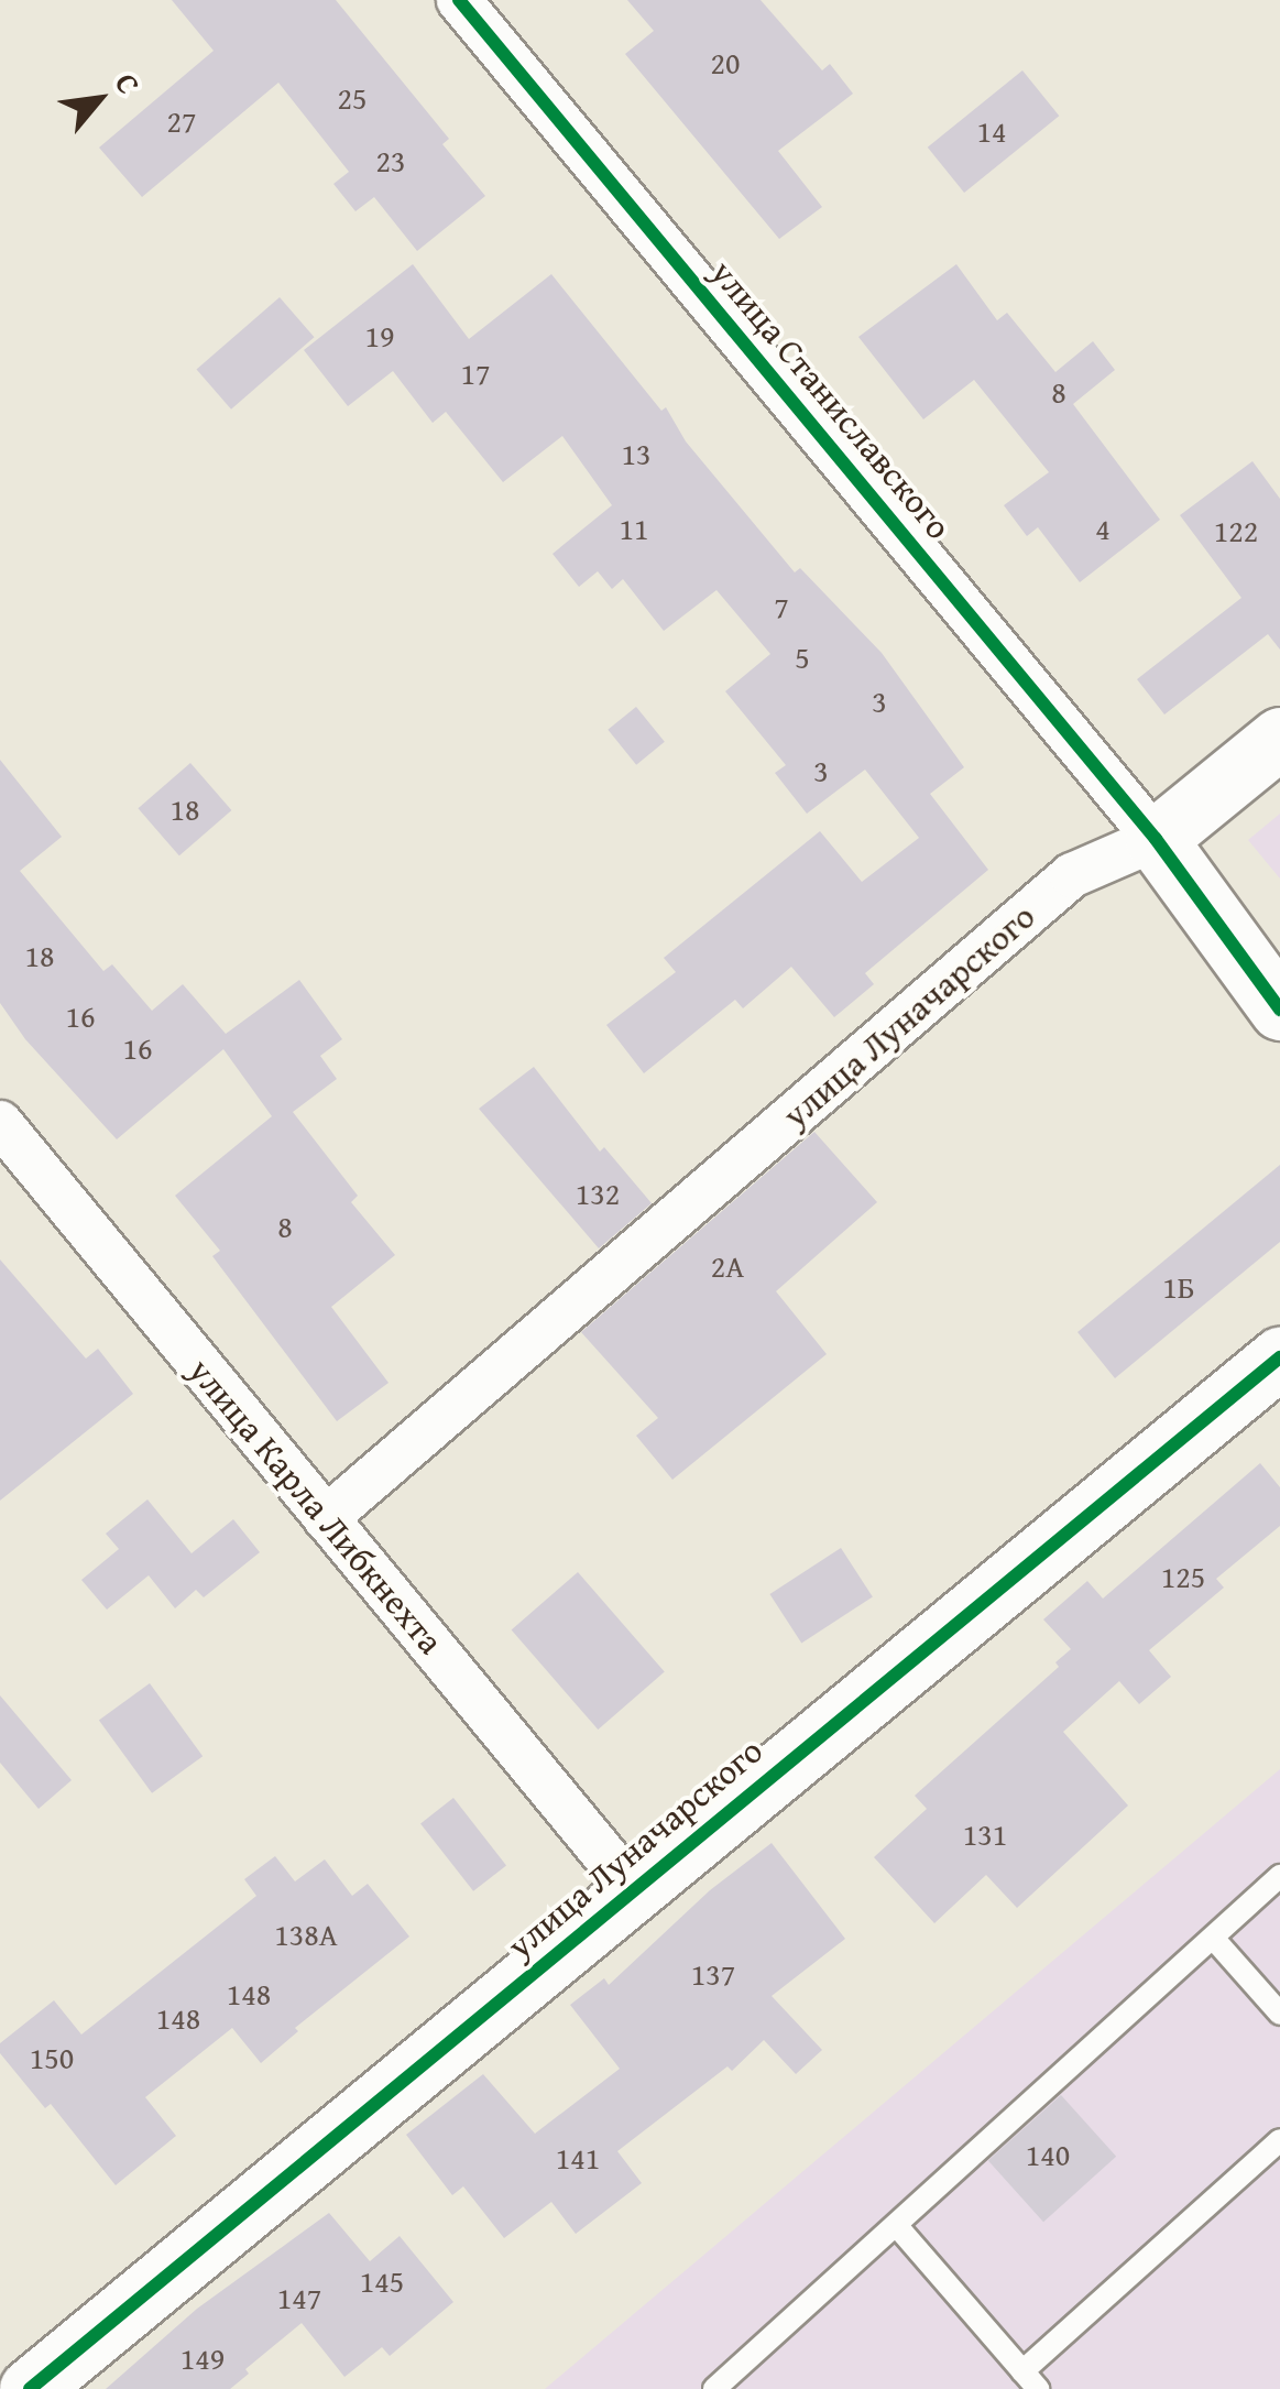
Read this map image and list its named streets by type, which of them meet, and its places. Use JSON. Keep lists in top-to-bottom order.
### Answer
{
  "streets": {
    "street": ["улица Станиславского", "улица Луначарского", "улица Карла Либкнехта"]
  },
  "crossings": [
    ["улица Станиславского", "улица Луначарского"],
    ["улица Луначарского", "улица Карла Либкнехта"]
  ],
  "house_numbers": [
    "20",
    "25",
    "27",
    "14",
    "23",
    "19",
    "17",
    "8",
    "13",
    "11",
    "4",
    "122",
    "7",
    "5",
    "3",
    "3",
    "18",
    "18",
    "16",
    "16",
    "132",
    "8",
    "2А",
    "1Б",
    "125",
    "131",
    "138А",
    "137",
    "148",
    "148",
    "150",
    "140",
    "141",
    "145",
    "147",
    "149"
  ],
  "north": "top right"
}
